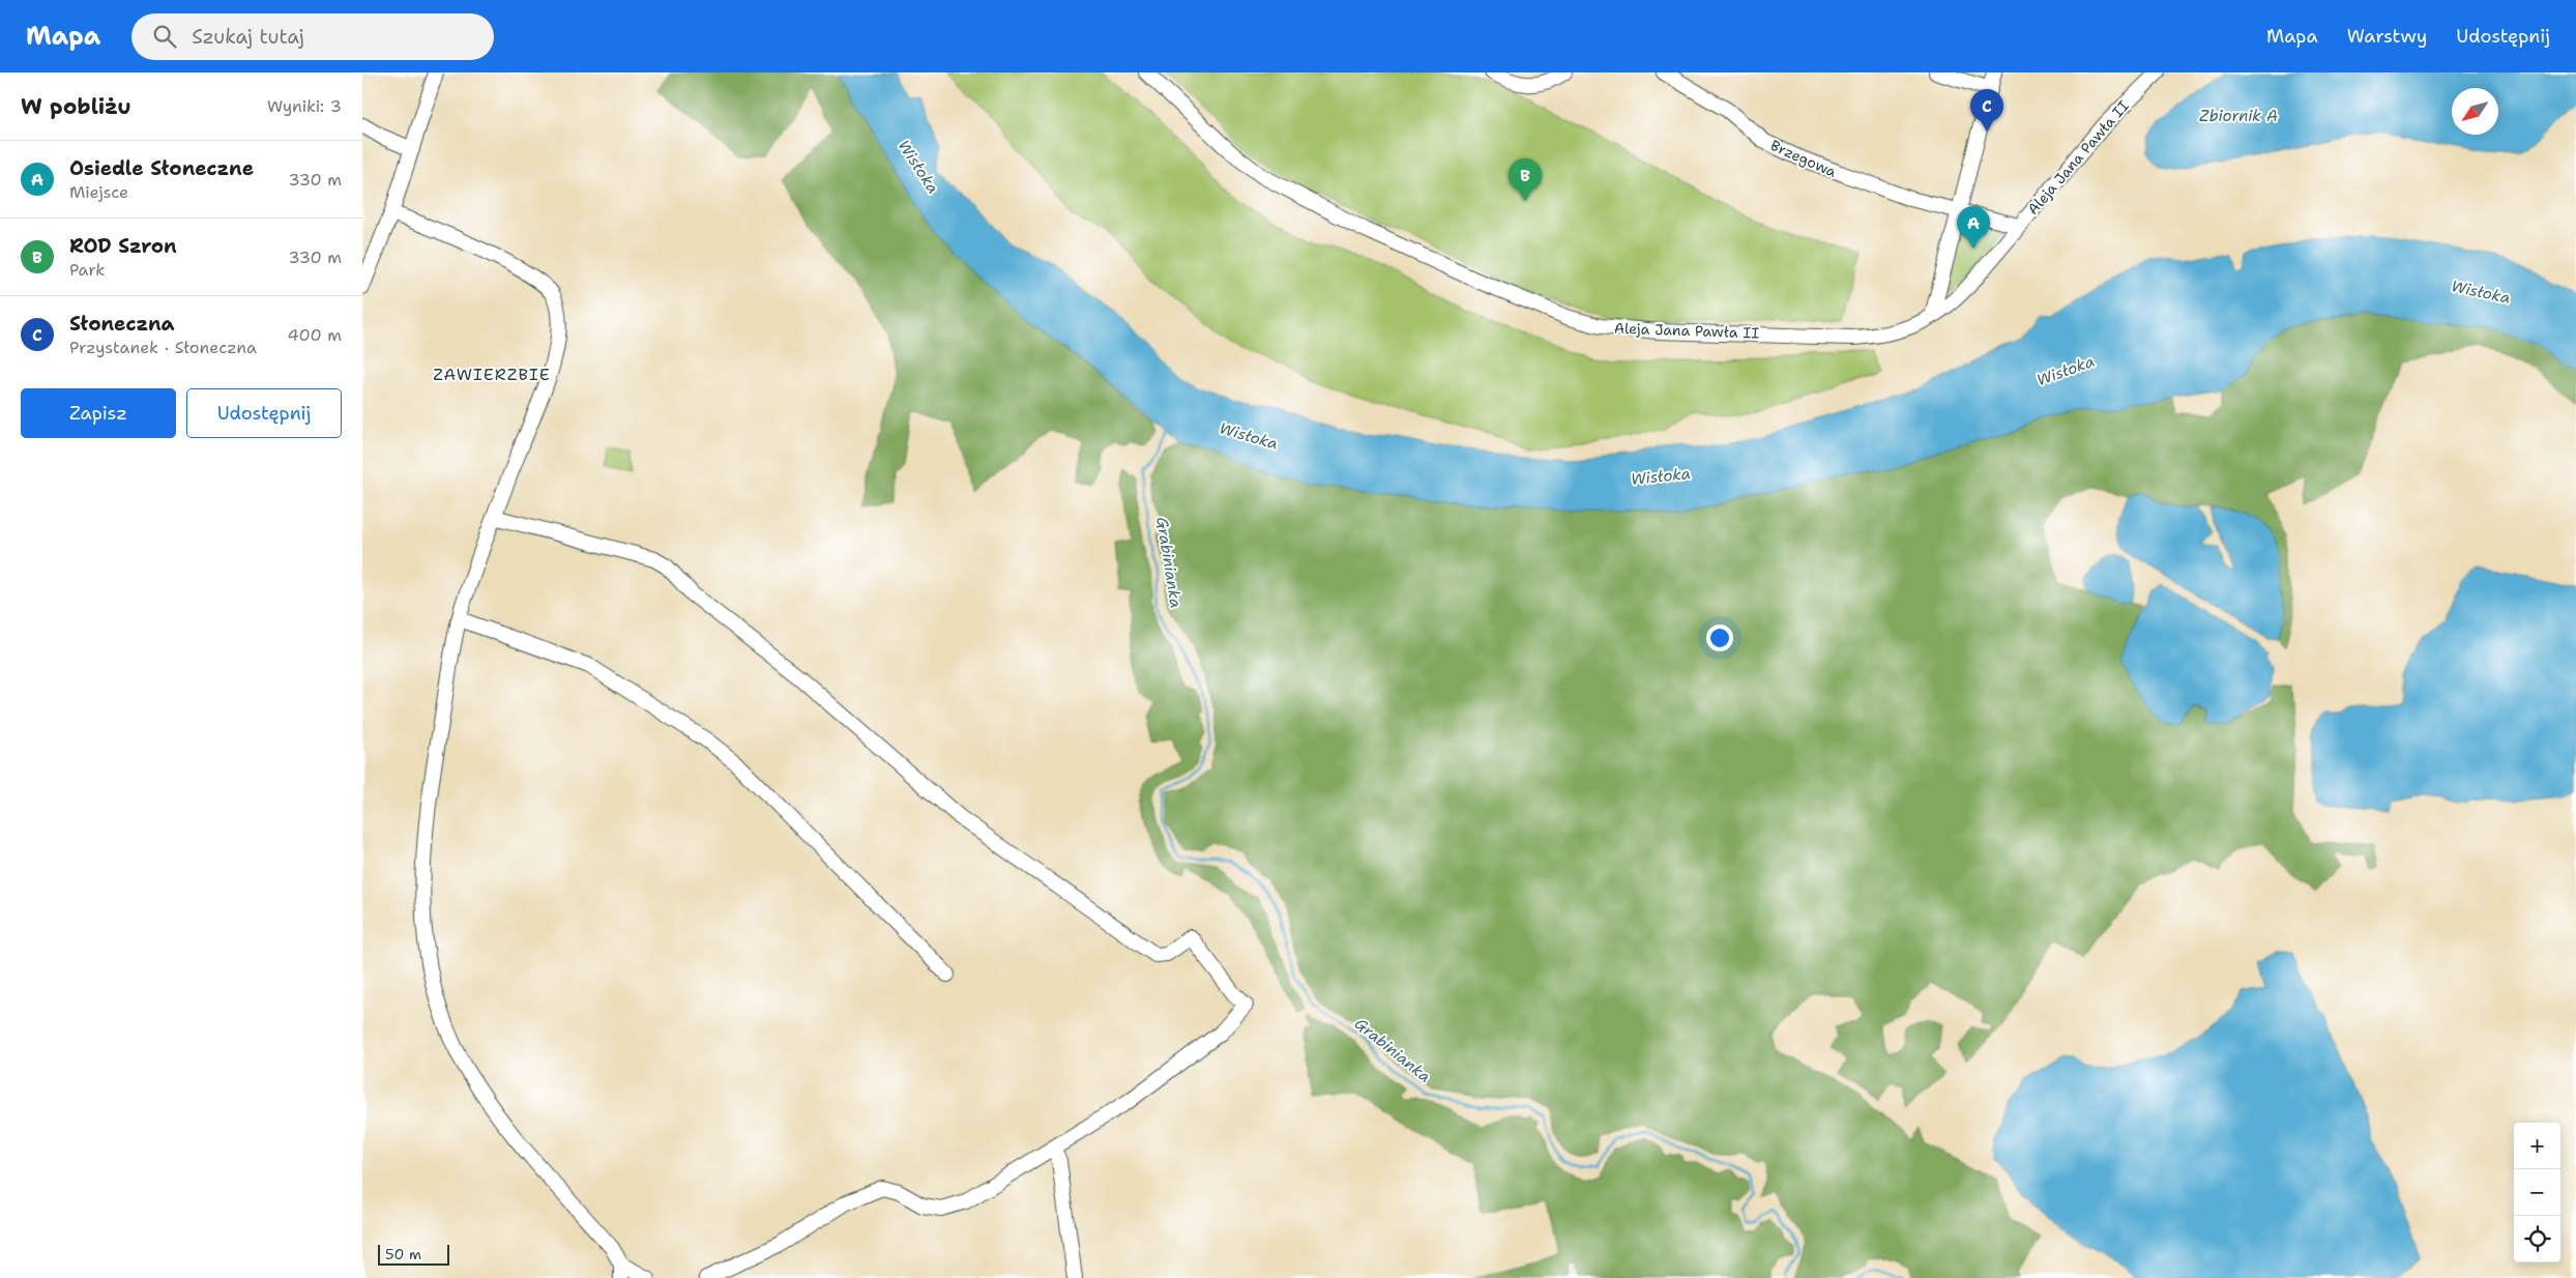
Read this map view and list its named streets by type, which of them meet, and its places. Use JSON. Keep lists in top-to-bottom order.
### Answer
{
  "streets": {
    "street": ["Aleja Jana Pawła II", "Brzegowa"]
  },
  "crossings": [
    ["Aleja Jana Pawła II", "Brzegowa"]
  ],
  "districts": ["ZAWIERZBIE"],
  "water": ["Zbiornik A", "Wisłoka", "Grabinianka"],
  "scale_bar": "50 m",
  "north": "bottom left",
  "page": {
    "header": "Mapa",
    "search": "Szukaj tutaj",
    "nav": ["Mapa", "Warstwy", "Udostępnij"],
    "heading": ["W pobliżu", "Wyniki: 3"],
    "pins": ["C", "B", "A"],
    "list": [
      {
        "mark": "A",
        "name": "Osiedle Słoneczne",
        "note": "Miejsce",
        "value": "330 m"
      },
      {
        "mark": "B",
        "name": "ROD Szron",
        "note": "Park",
        "value": "330 m"
      },
      {
        "mark": "C",
        "name": "Słoneczna",
        "note": "Przystanek · Słoneczna",
        "value": "400 m"
      }
    ],
    "buttons": ["Zapisz", "Udostępnij"],
    "map_buttons": ["+", "−"],
    "scale": "50 m"
  }
}
